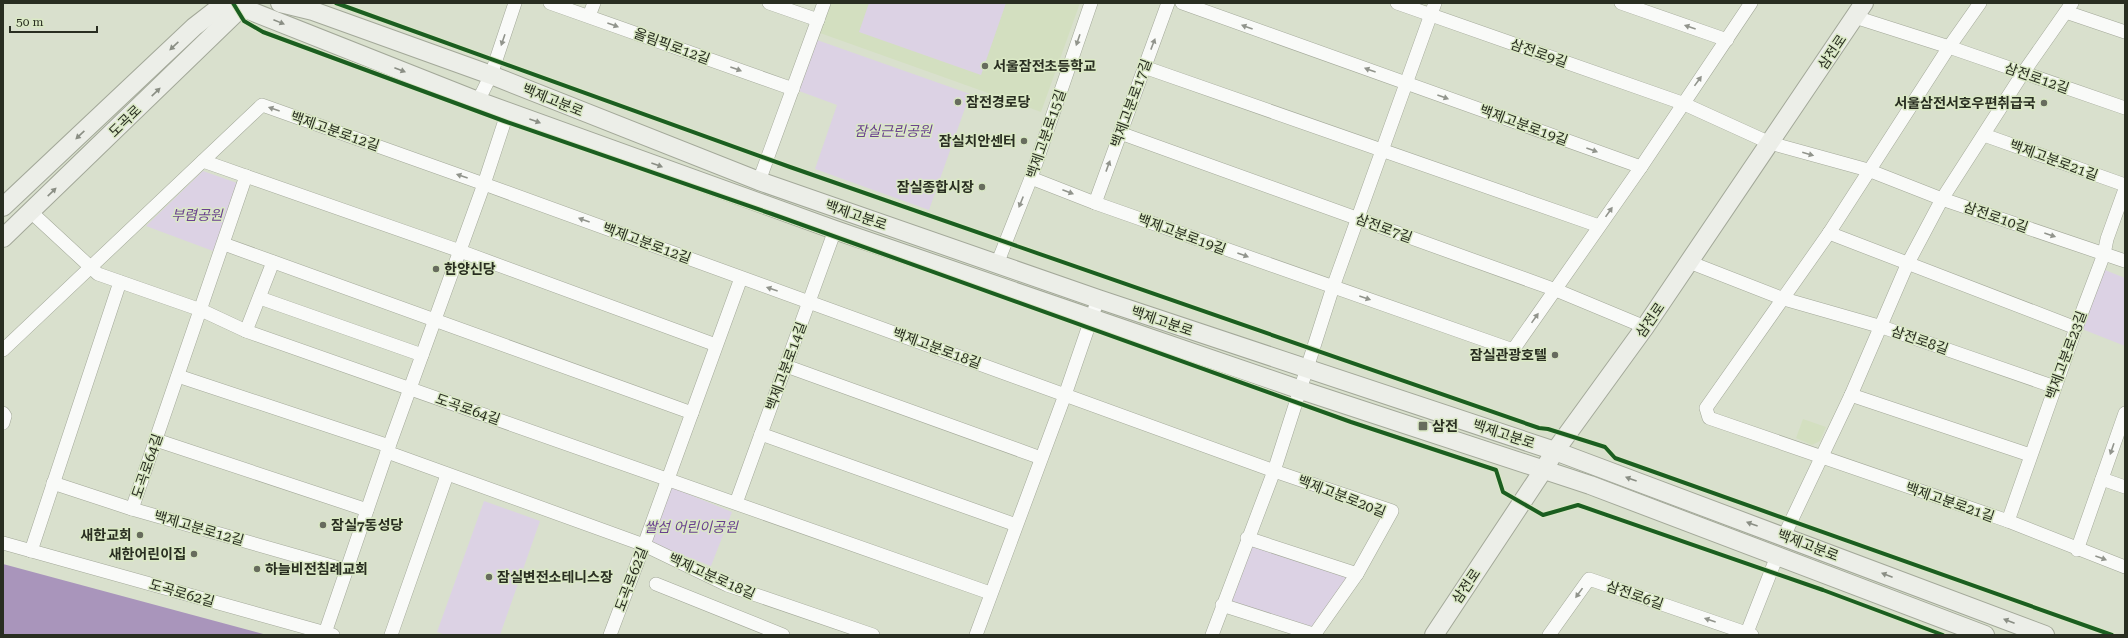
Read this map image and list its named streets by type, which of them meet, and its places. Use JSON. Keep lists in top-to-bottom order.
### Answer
{
  "streets": {
    "main road": ["삼전로", "백제고분로", "도곡로"],
    "street": [
      "올림픽로12길",
      "삼전로9길",
      "삼전로12길",
      "백제고분로17길",
      "백제고분로19길",
      "백제고분로12길",
      "백제고분로15길",
      "백제고분로21길",
      "삼전로10길",
      "삼전로7길",
      "삼전로8길",
      "백제고분로18길",
      "백제고분로23길",
      "백제고분로14길",
      "도곡로64길",
      "백제고분로20길",
      "도곡로62길",
      "삼전로6길"
    ]
  },
  "crossings": [
    ["삼전로", "삼전로9길"],
    ["삼전로", "삼전로12길"],
    ["삼전로", "백제고분로"],
    ["삼전로", "삼전로10길"],
    ["삼전로", "삼전로7길"],
    ["삼전로", "삼전로8길"],
    ["삼전로9길", "삼전로10길"],
    ["백제고분로", "도곡로"],
    ["백제고분로", "백제고분로15길"],
    ["백제고분로", "백제고분로14길"],
    ["백제고분로17길", "백제고분로19길"],
    ["백제고분로17길", "삼전로7길"],
    ["도곡로", "도곡로64길"],
    ["백제고분로19길", "백제고분로15길"],
    ["백제고분로19길", "삼전로7길"],
    ["백제고분로12길", "백제고분로18길"],
    ["백제고분로12길", "백제고분로14길"],
    ["백제고분로12길", "도곡로64길"],
    ["백제고분로21길", "삼전로8길"],
    ["백제고분로21길", "백제고분로23길"],
    ["삼전로10길", "백제고분로23길"],
    ["삼전로8길", "백제고분로23길"],
    ["백제고분로18길", "백제고분로14길"],
    ["백제고분로18길", "백제고분로20길"],
    ["백제고분로18길", "도곡로62길"],
    ["백제고분로14길", "도곡로64길"],
    ["도곡로64길", "도곡로62길"]
  ],
  "one_way": [
    "올림픽로12길",
    "백제고분로17길",
    "백제고분로15길",
    "삼전로6길"
  ],
  "parks": ["잠실근린공원", "부렴공원", "쌀섬 어린이공원"],
  "places": {
    "other": [
      "서울잠전초등학교",
      "잠전경로당",
      "서울삼전서호우편취급국",
      "잠실치안센터",
      "잠실종합시장",
      "한양신당",
      "잠실관광호텔",
      "잠실7동성당",
      "새한교회",
      "새한어린이집",
      "하늘비전침례교회",
      "잠실변전소테니스장"
    ],
    "transit": ["삼전"]
  },
  "scale_bar": "50 m"
}
